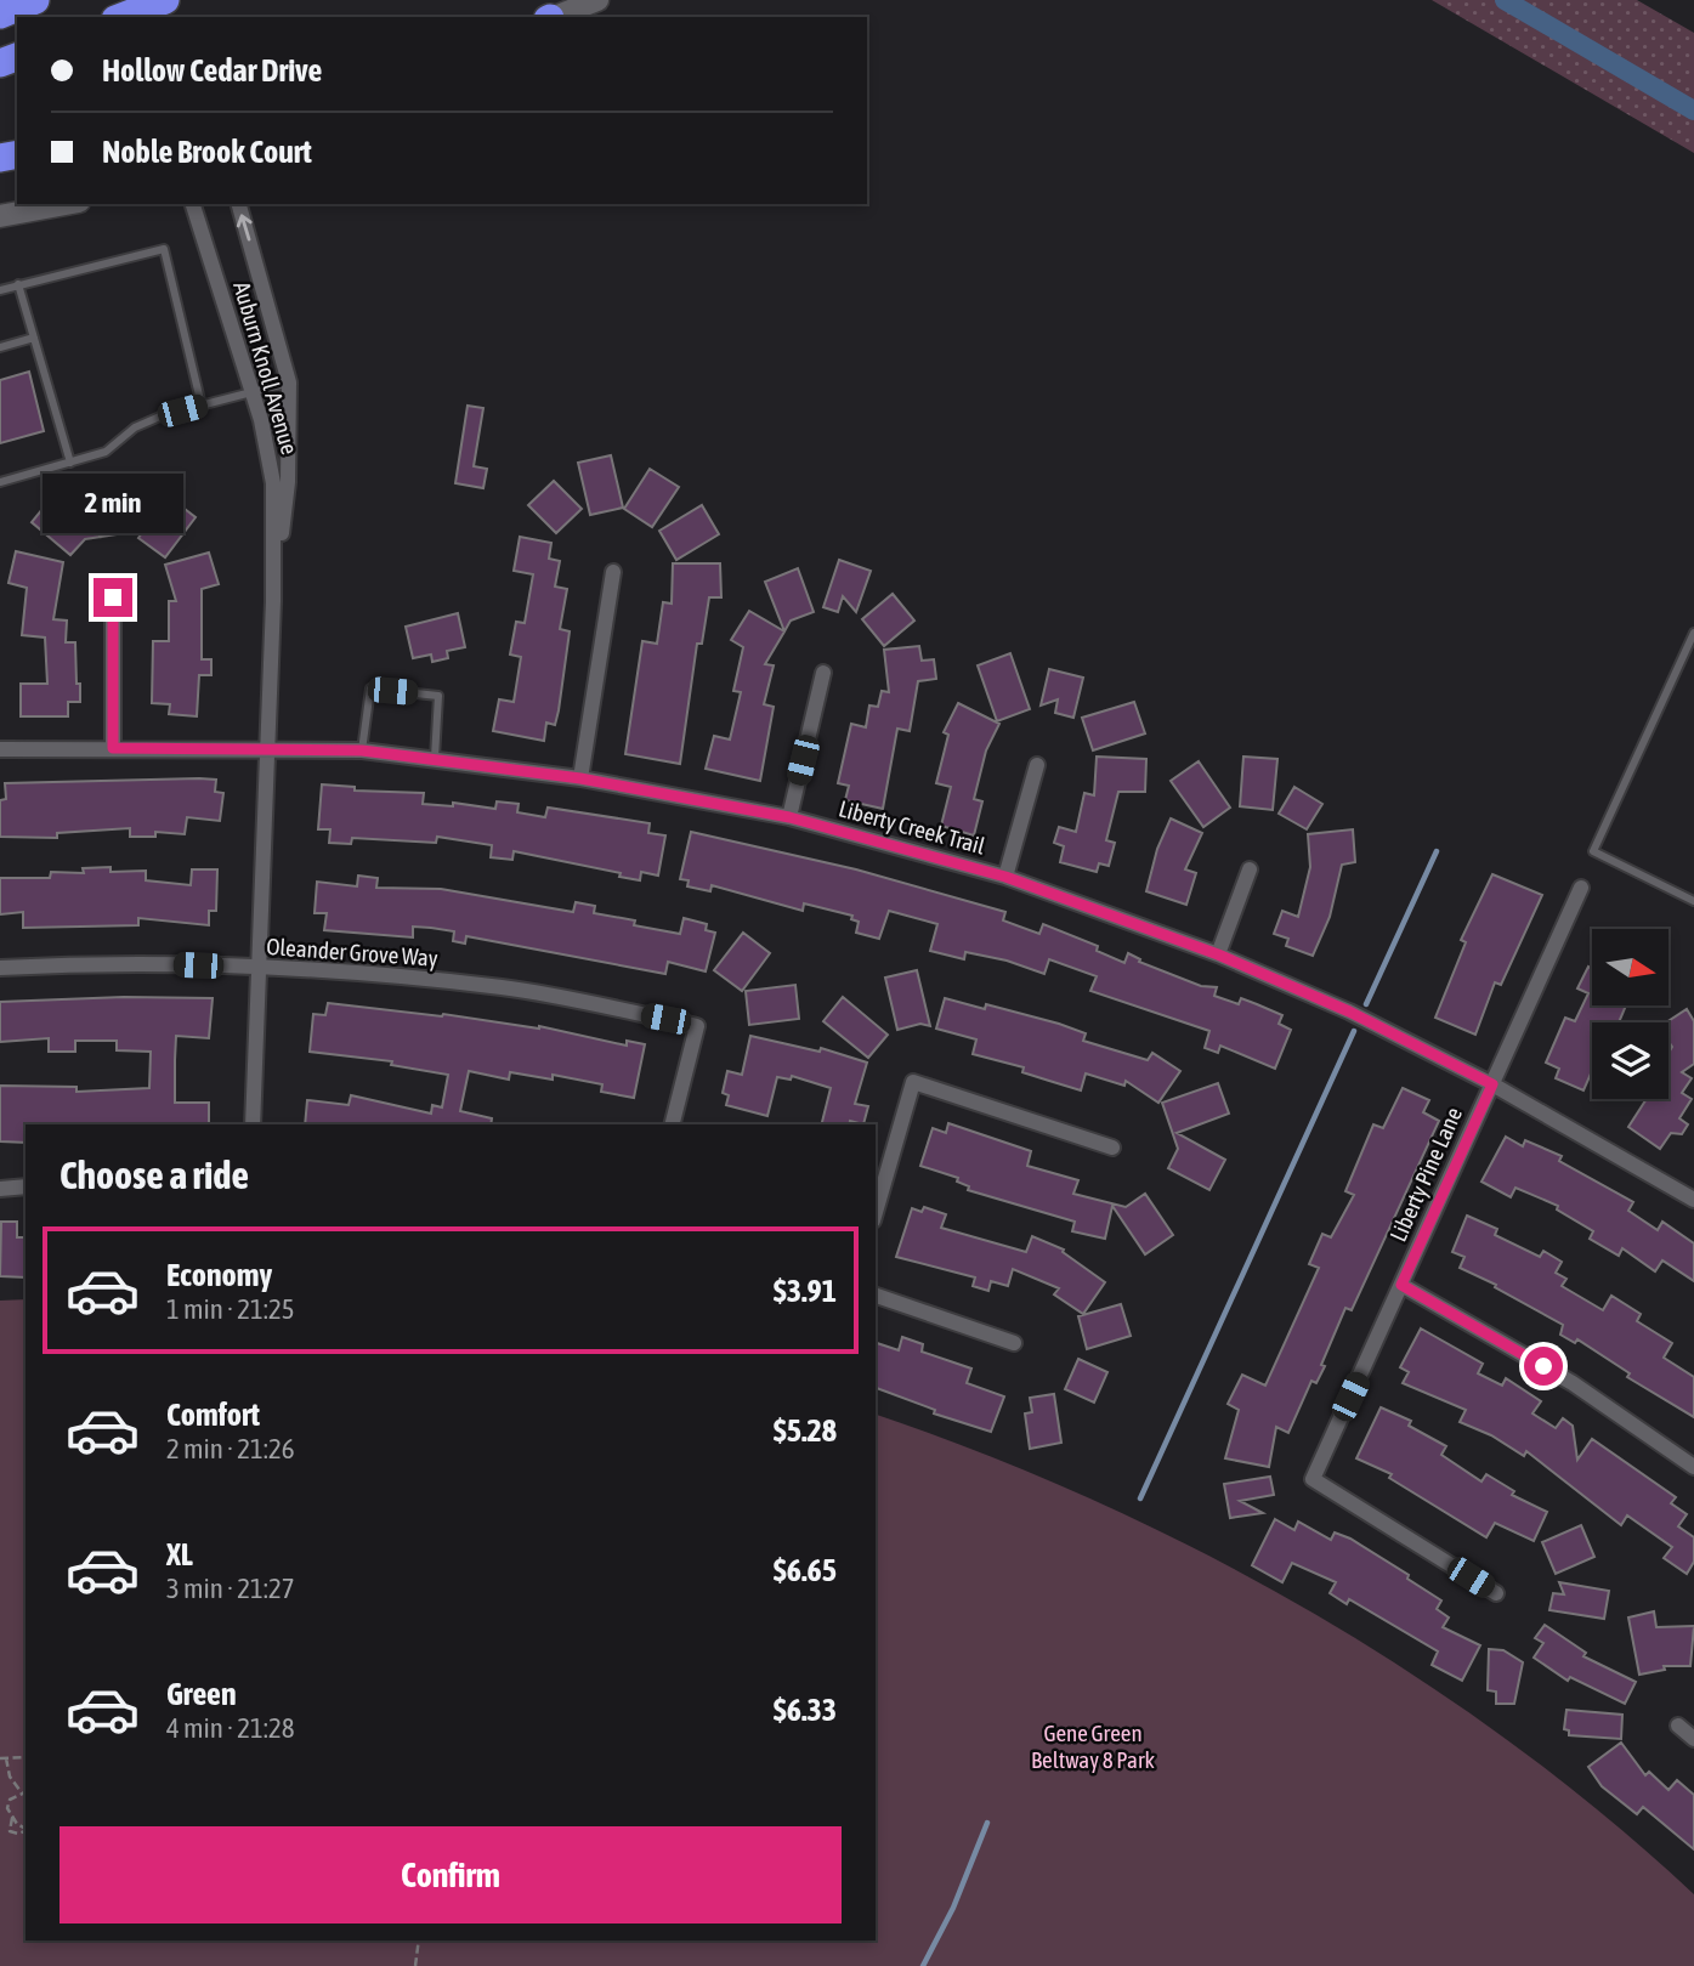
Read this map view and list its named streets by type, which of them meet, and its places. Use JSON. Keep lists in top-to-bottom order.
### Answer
{
  "streets": {
    "street": [
      "Auburn Knoll Avenue",
      "Liberty Creek Trail",
      "Oleander Grove Way",
      "Liberty Pine Lane"
    ]
  },
  "crossings": [
    ["Auburn Knoll Avenue", "Liberty Creek Trail"],
    ["Auburn Knoll Avenue", "Oleander Grove Way"],
    ["Liberty Creek Trail", "Liberty Pine Lane"]
  ],
  "parks": ["Gene Green Beltway 8 Park"],
  "north": "right",
  "page": {
    "banner": ["Hollow Cedar Drive", "Noble Brook Court"],
    "bubble": "2 min",
    "heading": "Choose a ride",
    "list": [
      {
        "name": "Economy",
        "note": "1 min · 21:25",
        "value": "$3.91"
      },
      {
        "name": "Comfort",
        "note": "2 min · 21:26",
        "value": "$5.28"
      },
      {
        "name": "XL",
        "note": "3 min · 21:27",
        "value": "$6.65"
      },
      {
        "name": "Green",
        "note": "4 min · 21:28",
        "value": "$6.33"
      }
    ],
    "buttons": "Confirm"
  }
}
